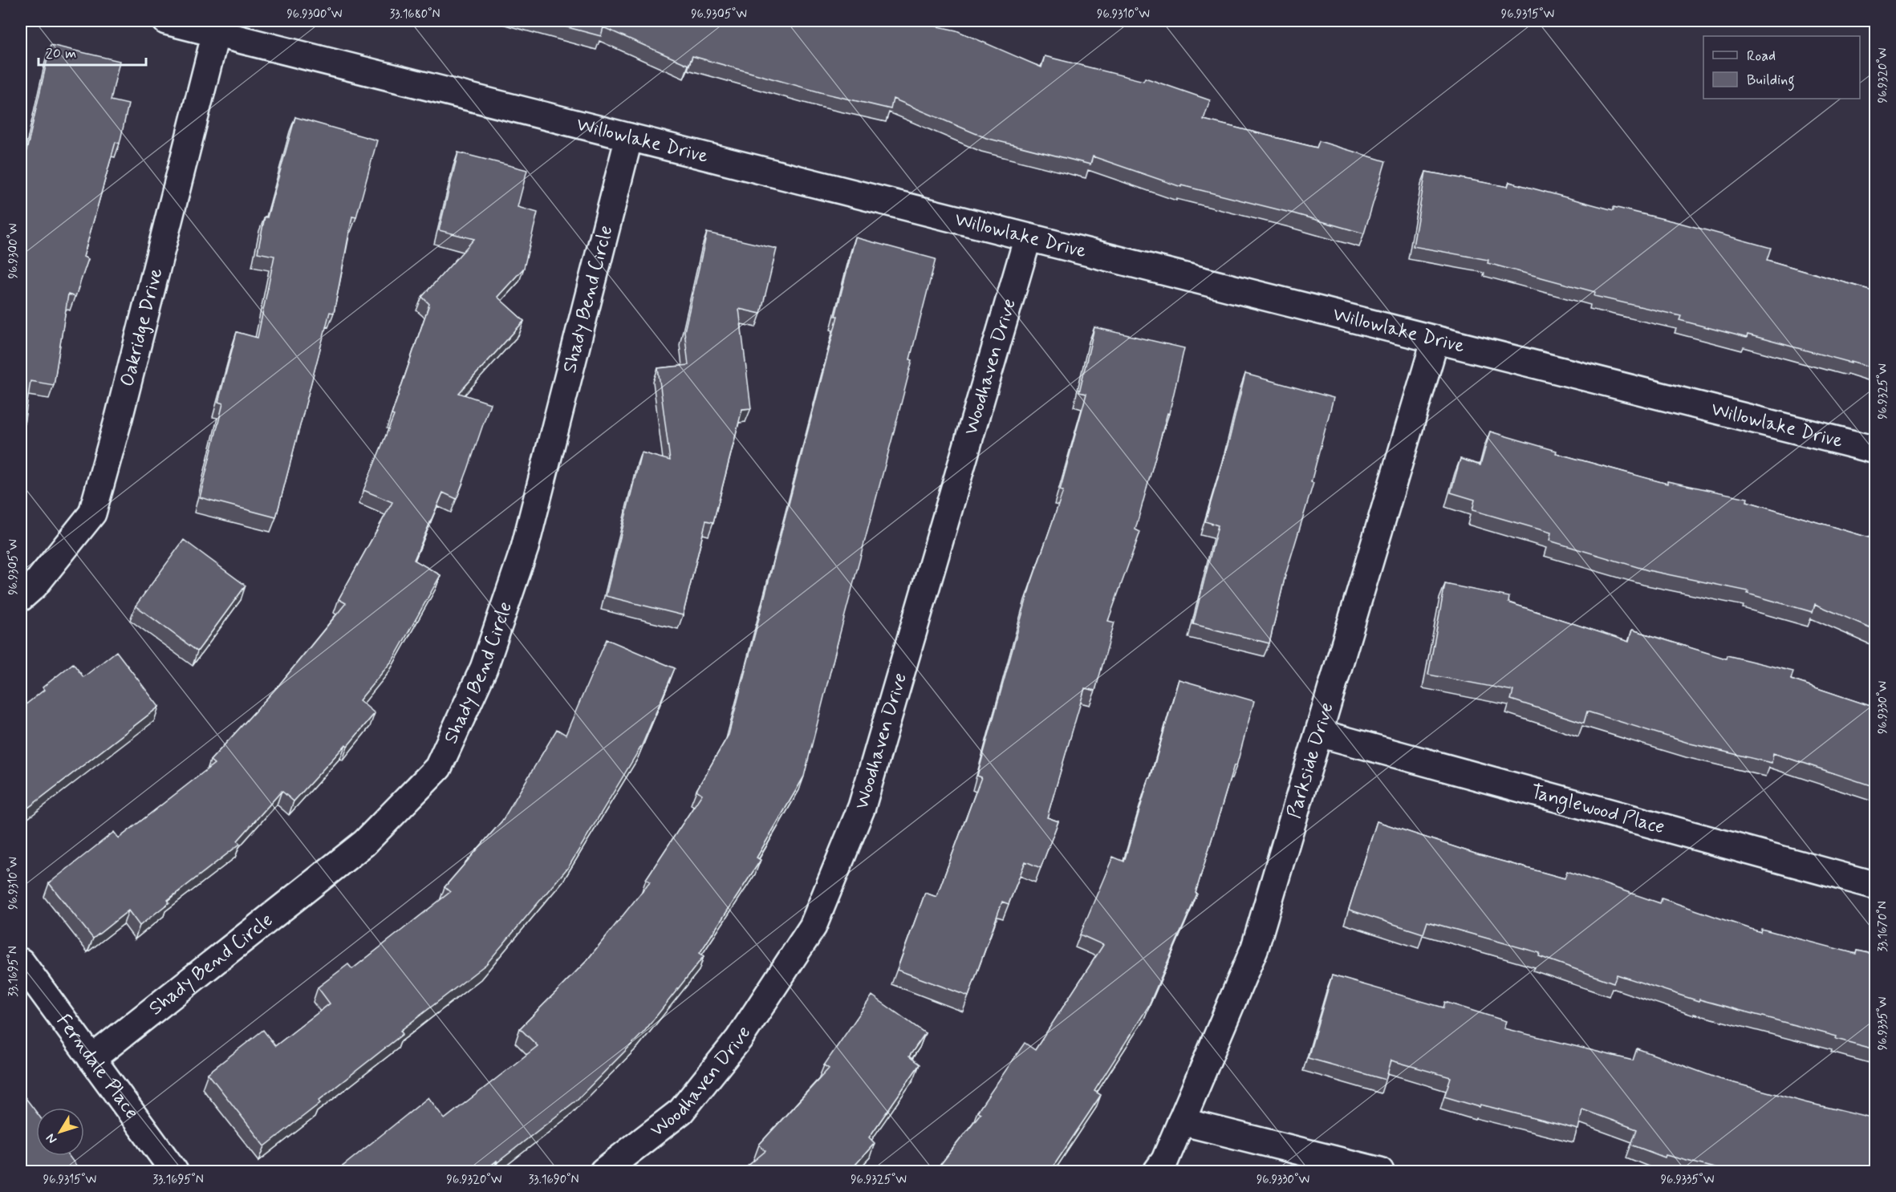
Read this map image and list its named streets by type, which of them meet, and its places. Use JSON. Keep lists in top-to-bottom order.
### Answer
{
  "streets": {
    "street": [
      "Willowlake Drive",
      "Shady Bend Circle",
      "Oakridge Drive",
      "Woodhaven Drive",
      "Parkside Drive",
      "Tanglewood Place",
      "Ferndale Place"
    ]
  },
  "crossings": [
    ["Willowlake Drive", "Shady Bend Circle"],
    ["Willowlake Drive", "Oakridge Drive"],
    ["Willowlake Drive", "Woodhaven Drive"],
    ["Willowlake Drive", "Parkside Drive"],
    ["Shady Bend Circle", "Ferndale Place"],
    ["Parkside Drive", "Tanglewood Place"]
  ],
  "legend": ["Road", "Building"],
  "scale_bar": "20 m",
  "north": "bottom left",
  "coordinates": [
    "96.9300°W",
    "33.1680°N",
    "96.9305°W",
    "96.9310°W",
    "96.9315°W",
    "96.9320°W",
    "96.9325°W",
    "96.9330°W",
    "33.1670°N",
    "33.1695°N",
    "96.9335°W",
    "33.1690°N"
  ]
}
